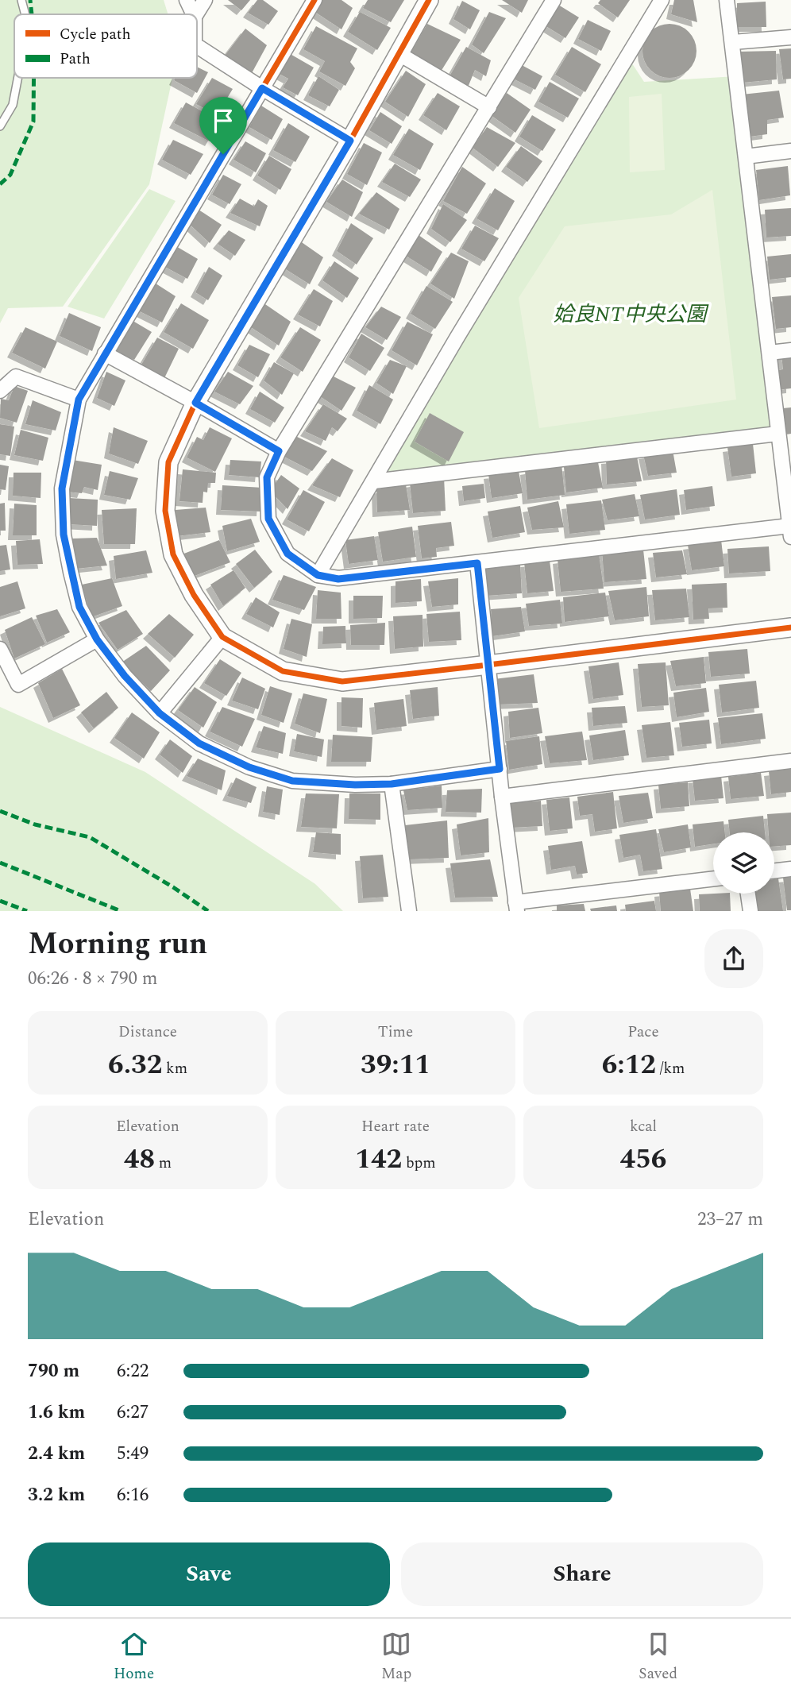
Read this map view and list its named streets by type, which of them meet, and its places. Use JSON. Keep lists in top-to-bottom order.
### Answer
{
  "parks": ["姶良NT中央公園"],
  "legend": ["Cycle path", "Path"],
  "page": {
    "heading": ["Morning run", "06:26 · 8 × 790 m"],
    "stats": [
      ["Distance", "6.32 km"],
      ["Time", "39:11"],
      ["Pace", "6:12 /km"],
      ["Elevation", "48 m"],
      ["Heart rate", "142 bpm"],
      ["kcal", "456"]
    ],
    "chart": ["Elevation", "23–27 m"],
    "list": [
      {
        "name": "790 m",
        "note": "6:22"
      },
      {
        "name": "1.6 km",
        "note": "6:27"
      },
      {
        "name": "2.4 km",
        "note": "5:49"
      },
      {
        "name": "3.2 km",
        "note": "6:16"
      }
    ],
    "buttons": ["Save", "Share"],
    "tabs": ["Home", "Map", "Saved"]
  }
}
